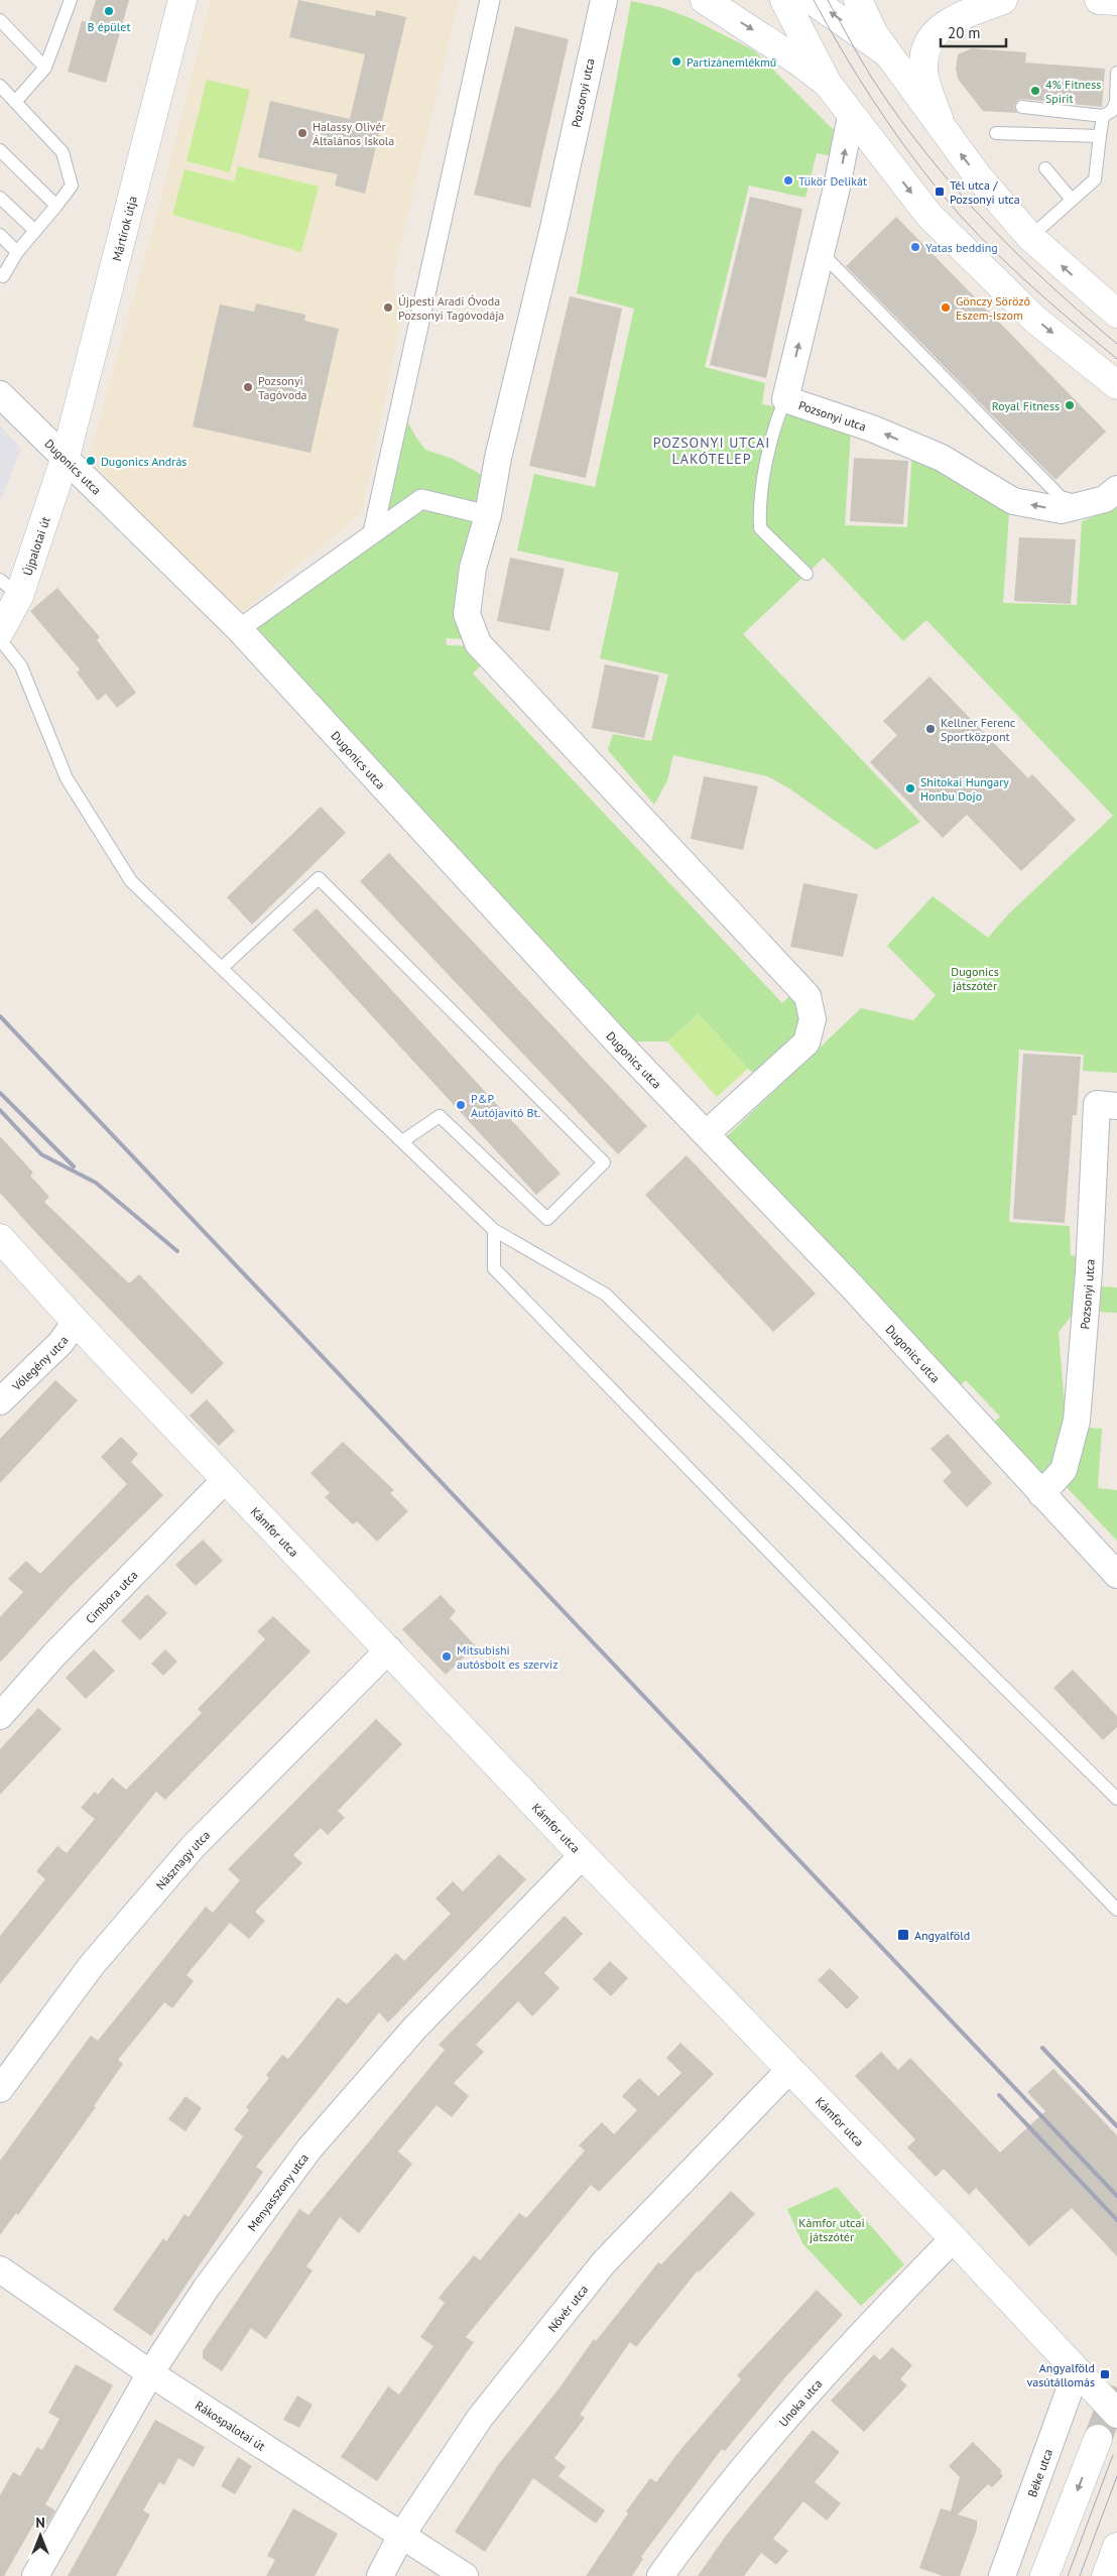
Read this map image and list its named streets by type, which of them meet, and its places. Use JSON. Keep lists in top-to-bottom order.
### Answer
{
  "streets": {
    "street": [
      "Pozsonyi utca",
      "Mártírok útja",
      "Dugonics utca",
      "Újpalotai út",
      "Vőlegény utca",
      "Kámfor utca",
      "Cimbora utca",
      "Násznagy utca",
      "Menyasszony utca",
      "Nővér utca",
      "Unoka utca",
      "Rákospalotai út",
      "Béke utca"
    ]
  },
  "crossings": [
    ["Pozsonyi utca", "Dugonics utca"],
    ["Mártírok útja", "Dugonics utca"],
    ["Mártírok útja", "Újpalotai út"],
    ["Dugonics utca", "Újpalotai út"],
    ["Vőlegény utca", "Kámfor utca"],
    ["Kámfor utca", "Cimbora utca"],
    ["Kámfor utca", "Násznagy utca"],
    ["Kámfor utca", "Menyasszony utca"],
    ["Kámfor utca", "Nővér utca"],
    ["Kámfor utca", "Unoka utca"],
    ["Kámfor utca", "Béke utca"],
    ["Menyasszony utca", "Rákospalotai út"],
    ["Nővér utca", "Rákospalotai út"]
  ],
  "districts": ["POZSONYI UTCAI LAKÓTELEP"],
  "parks": ["Dugonics játszótér", "Kámfor utcai játszótér"],
  "places": {
    "other": [
      "B épület",
      "Partizánemlékmű",
      "4% Fitness Spirit",
      "Halassy Olivér Általános Iskola",
      "Tükör Delikát",
      "Yatas bedding",
      "Újpesti Aradi Óvoda Pozsonyi Tagóvodája",
      "Gönczy Söröző Eszem-Iszom",
      "Pozsonyi Tagóvoda",
      "Royal Fitness",
      "Dugonics András",
      "Kellner Ferenc Sportközpont",
      "Shitokai Hungary Honbu Dojo",
      "P&P Autójavító Bt.",
      "Mitsubishi autósbolt es szerviz"
    ],
    "transit": ["Tél utca / Pozsonyi utca", "Angyalföld", "Angyalföld vasútállomás"]
  },
  "scale_bar": "20 m",
  "north": "top"
}
